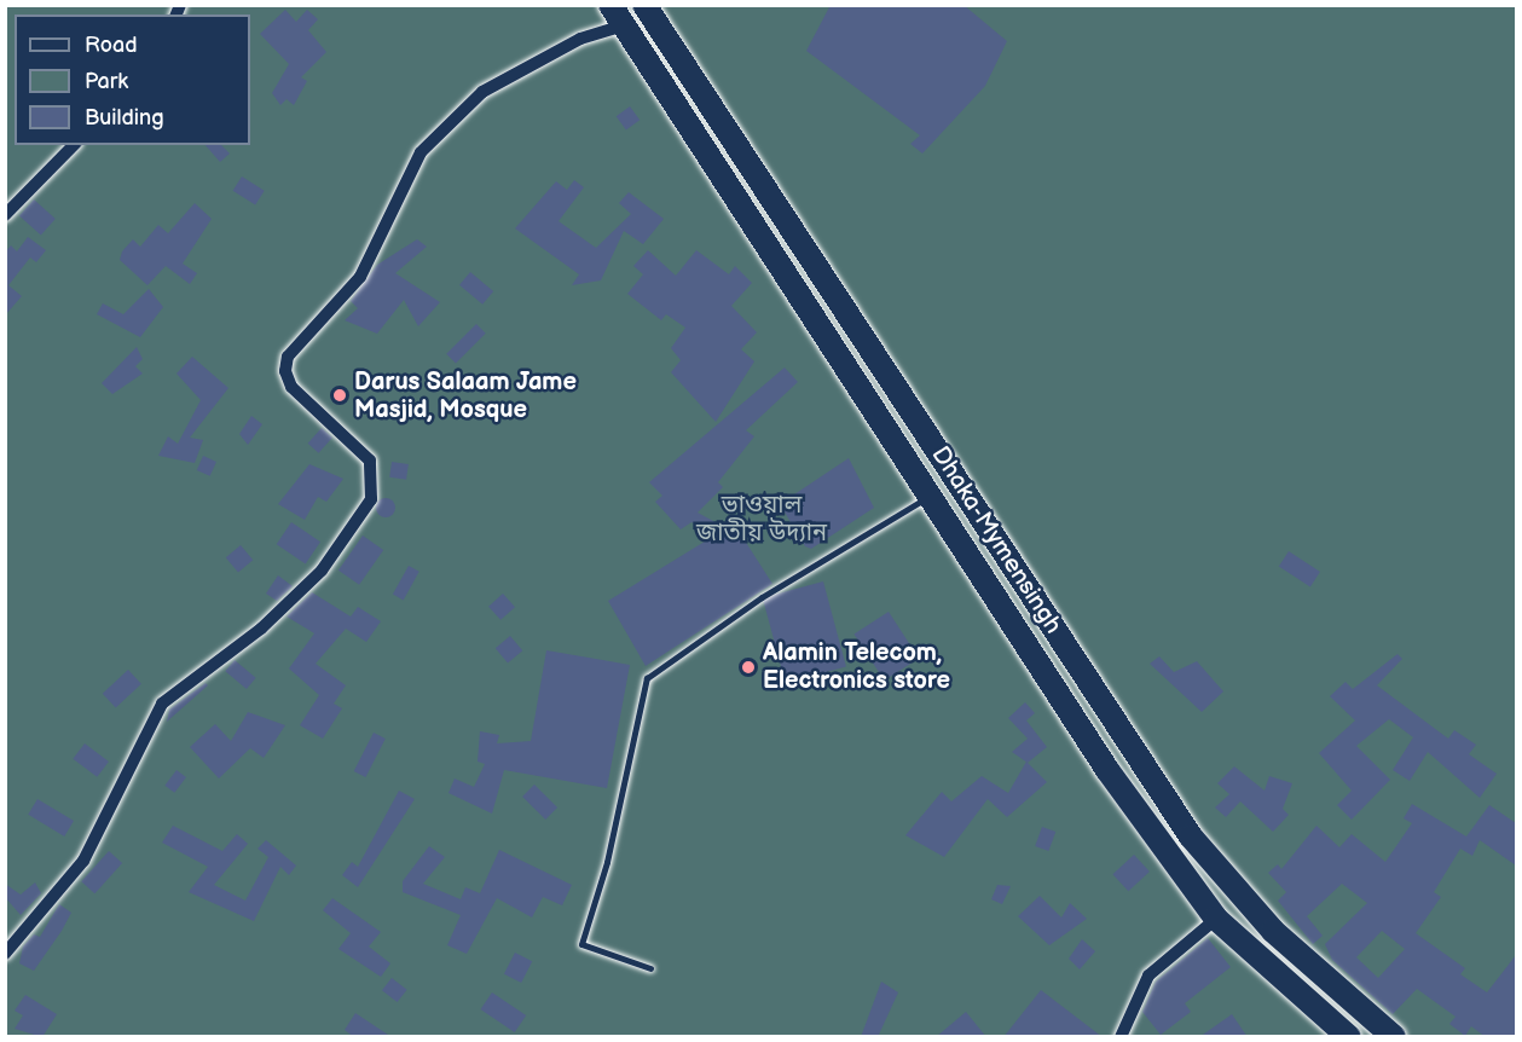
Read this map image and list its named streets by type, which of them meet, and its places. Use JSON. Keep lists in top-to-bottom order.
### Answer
{
  "streets": {
    "highway": ["Dhaka-Mymensingh"]
  },
  "parks": ["ভাওয়াল জাতীয় উদ্যান"],
  "places": ["Darus Salaam Jame Masjid, Mosque", "Alamin Telecom, Electronics store"],
  "legend": ["Road", "Park", "Building"]
}
